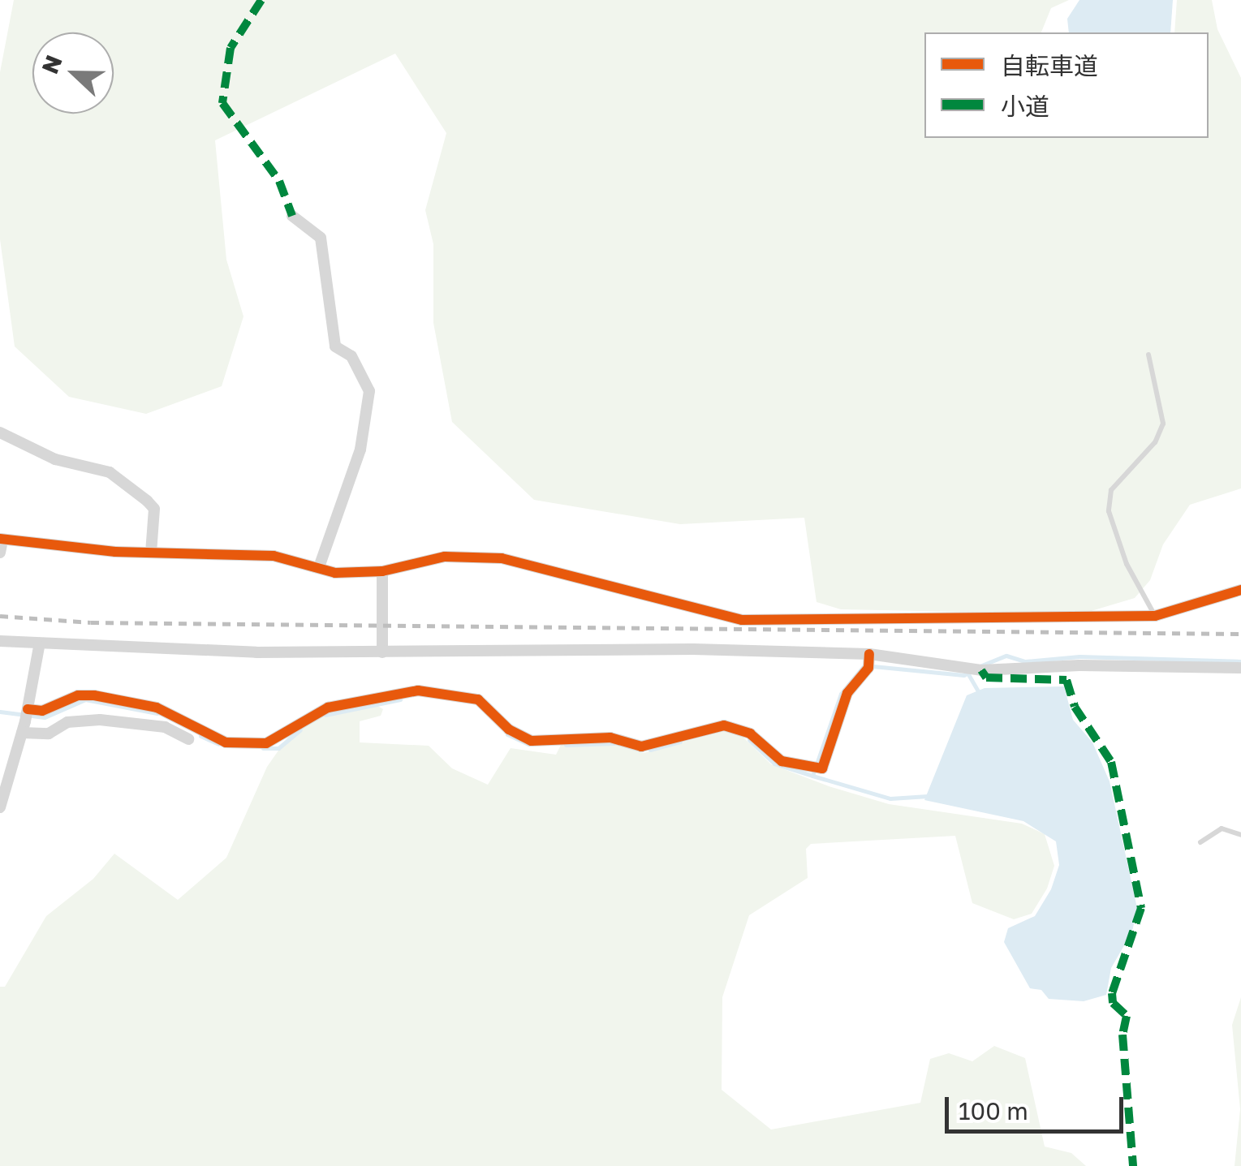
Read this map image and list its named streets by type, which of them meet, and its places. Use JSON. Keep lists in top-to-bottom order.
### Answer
{
  "legend": ["自転車道", "小道"],
  "scale_bar": "100 m",
  "north": "left"
}
